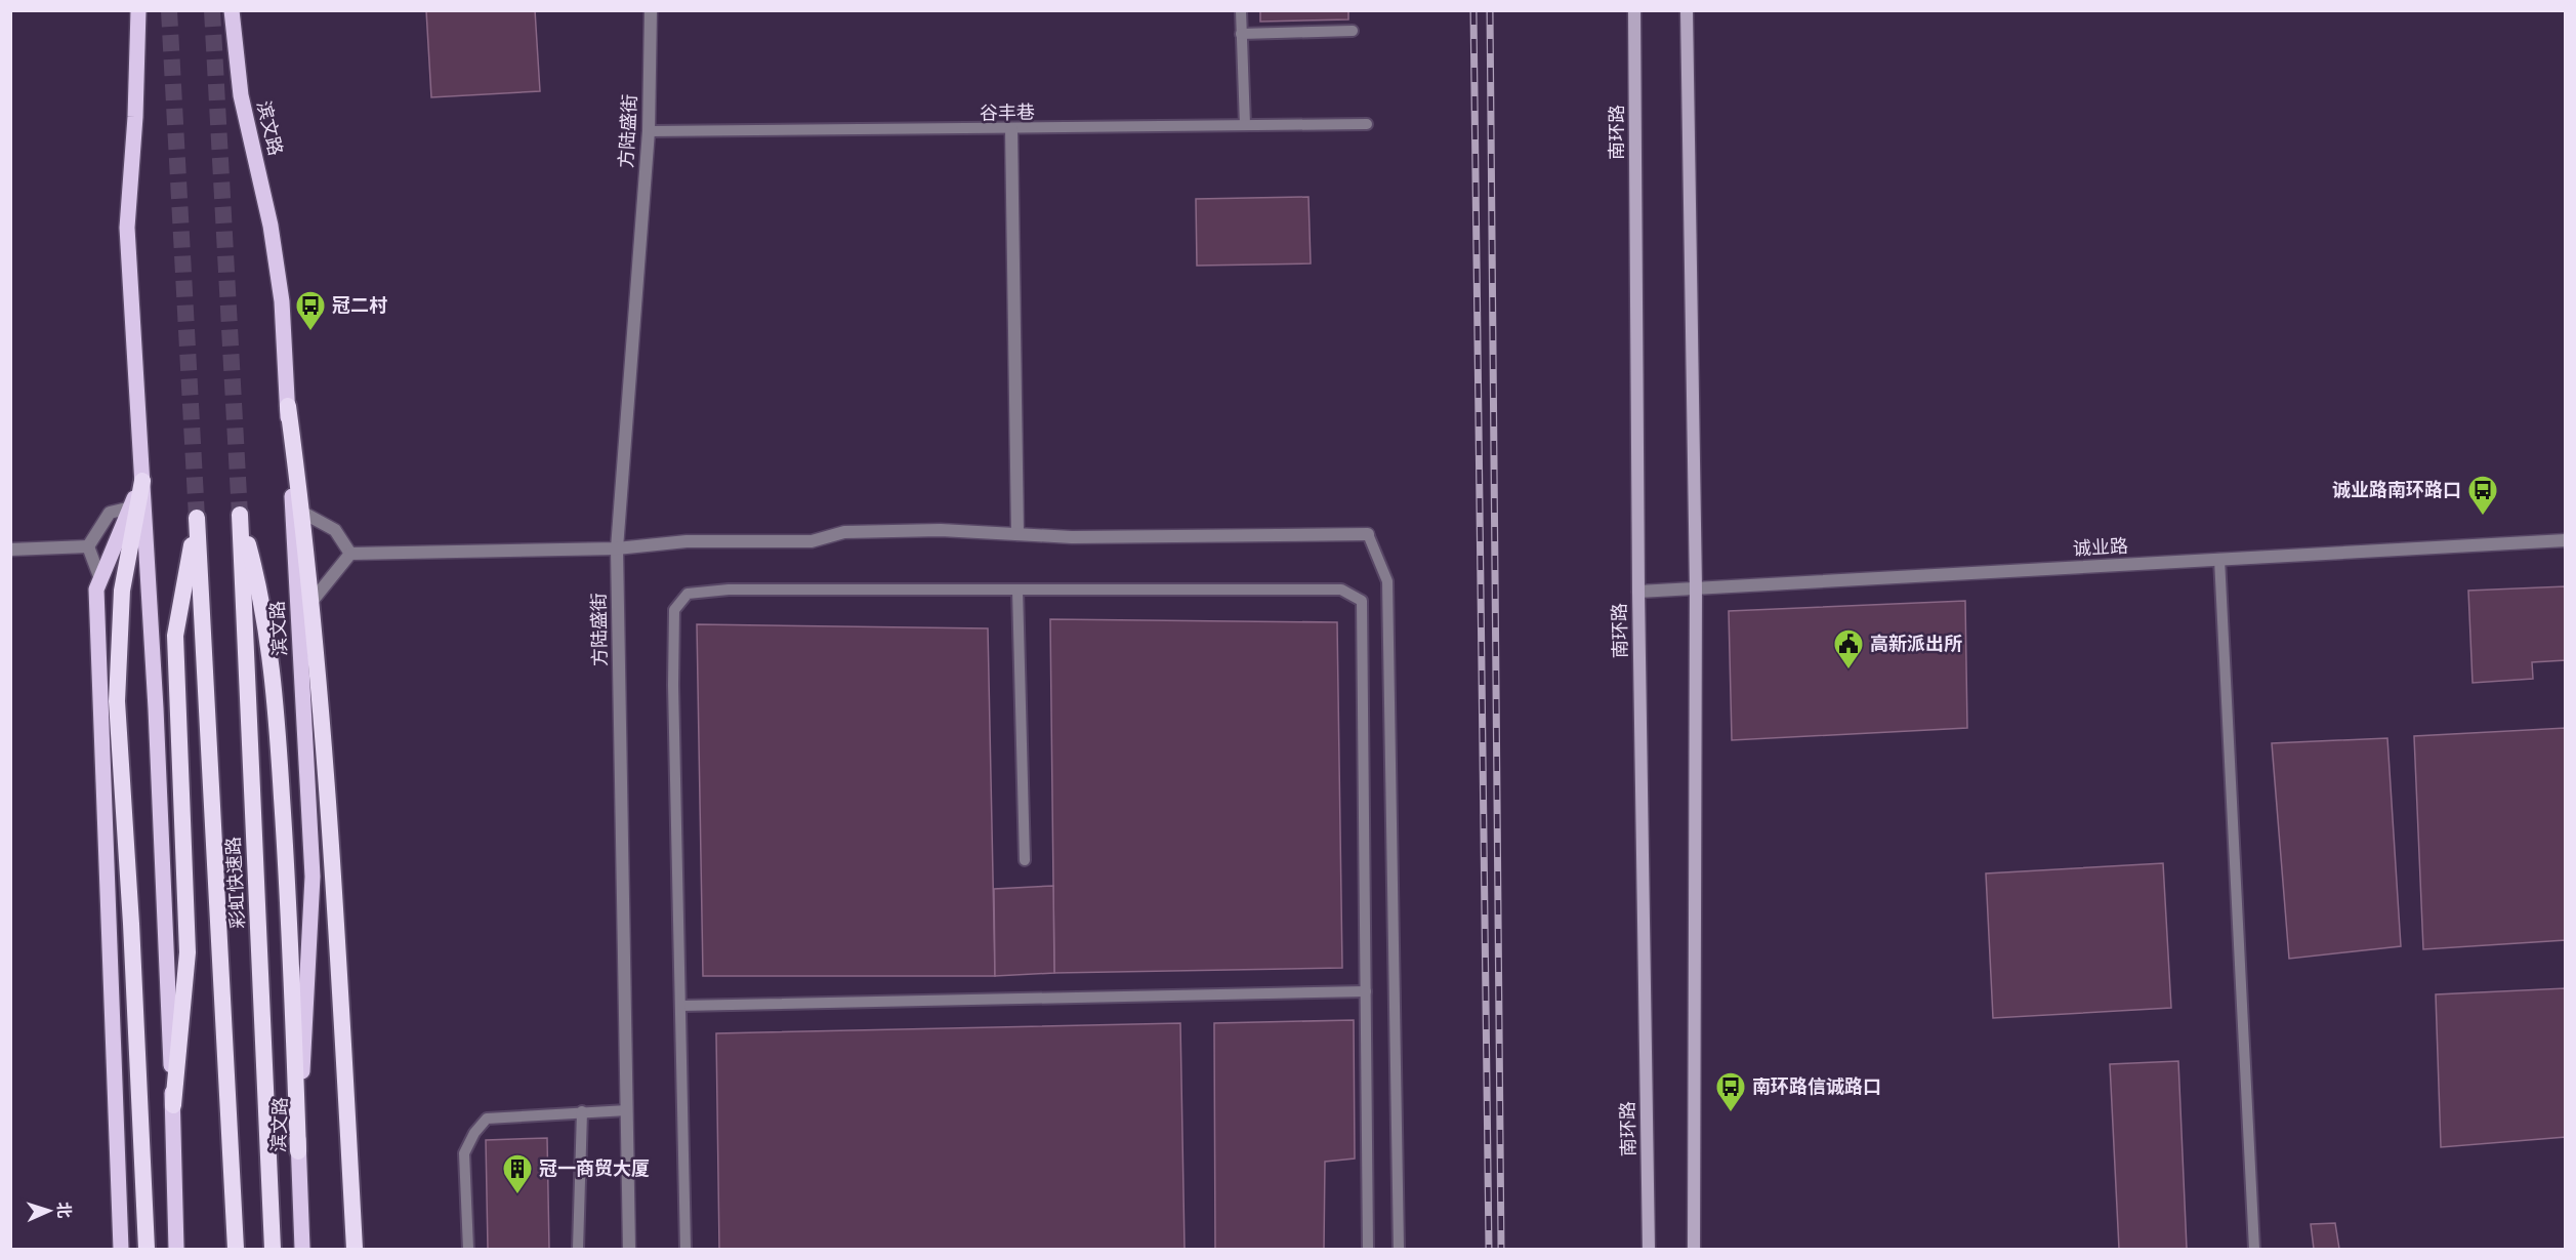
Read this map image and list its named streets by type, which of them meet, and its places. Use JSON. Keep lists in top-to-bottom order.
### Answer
{
  "streets": {
    "highway": ["彩虹快速路"],
    "main road": ["滨文路", "南环路"],
    "street": ["方陆盛街", "诚业路"],
    "lane": ["谷丰巷"]
  },
  "crossings": [
    ["谷丰巷", "方陆盛街"],
    ["滨文路", "彩虹快速路"],
    ["南环路", "诚业路"]
  ],
  "places": {
    "bus stop": ["冠二村", "诚业路南环路口", "南环路信诚路口"],
    "public building": ["高新派出所"],
    "building": ["冠一商贸大厦"]
  },
  "north": "right"
}
